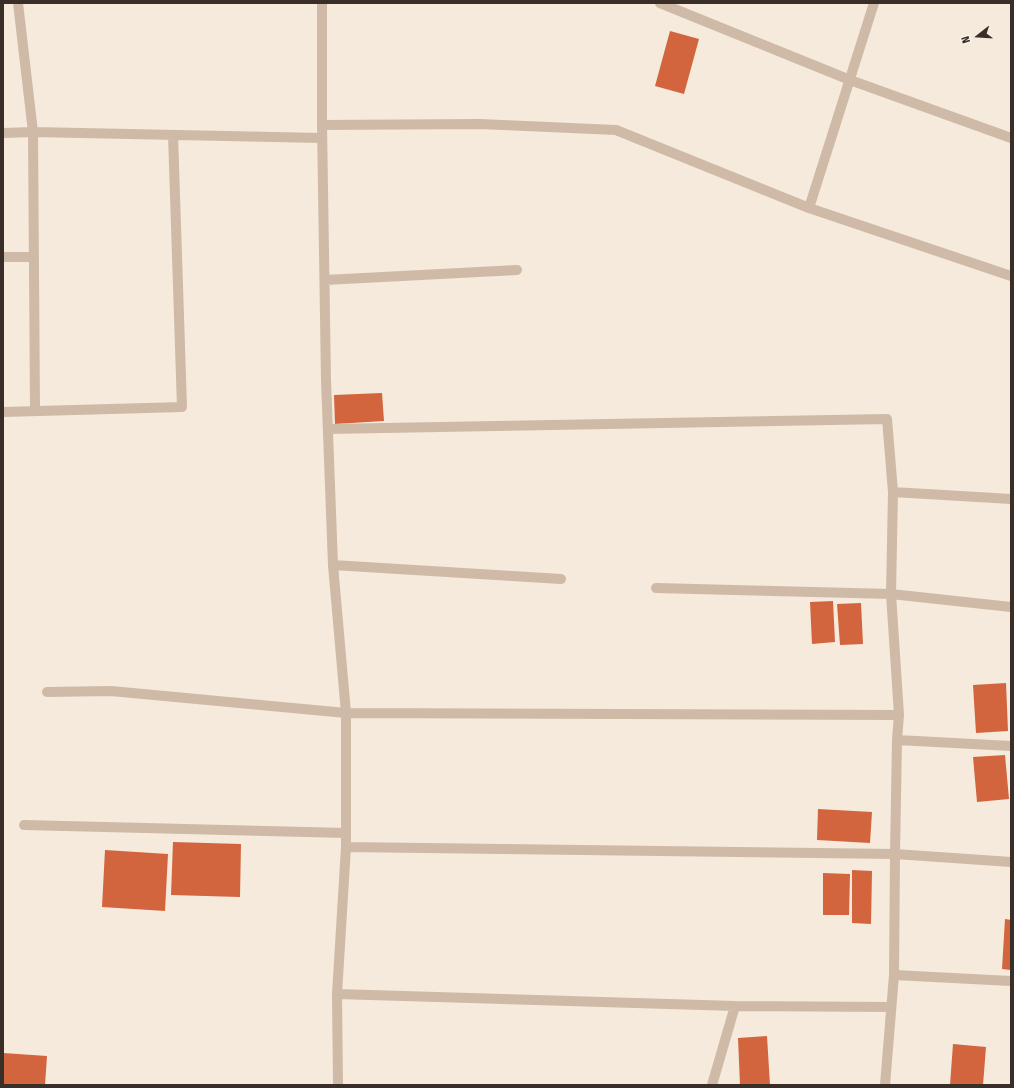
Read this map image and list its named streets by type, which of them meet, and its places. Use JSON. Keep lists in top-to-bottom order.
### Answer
{
  "north": "left"
}
